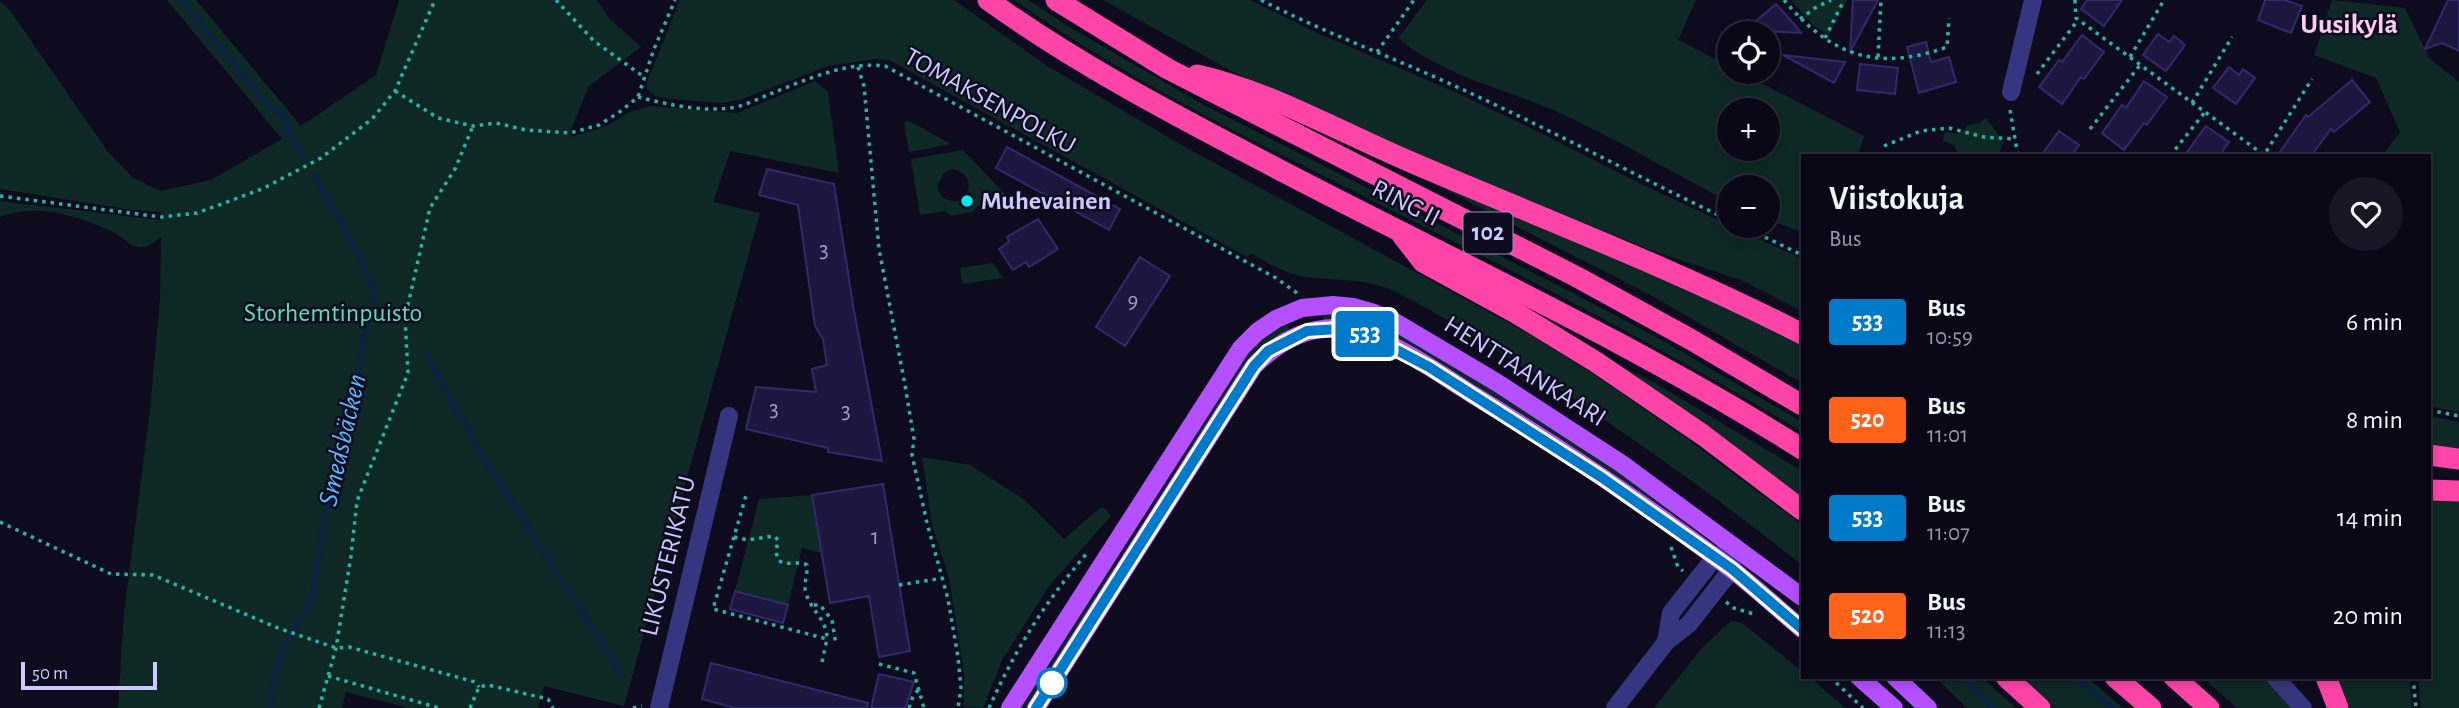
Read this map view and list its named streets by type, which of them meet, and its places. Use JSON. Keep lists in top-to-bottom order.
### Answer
{
  "streets": {
    "highway": ["RING II", "102"],
    "main road": ["HENTTAANKAARI"],
    "street": ["LIKUSTERIKATU"],
    "path": ["TOMAKSENPOLKU"]
  },
  "districts": ["Uusikylä"],
  "water": ["Smedsbäcken"],
  "parks": ["Storhemtinpuisto"],
  "places": ["Muhevainen"],
  "lines": ["bus line 533"],
  "house_numbers": [
    "3",
    "9",
    "3",
    "3",
    "1"
  ],
  "scale_bar": "50 m",
  "page": {
    "on_map": "533",
    "map_buttons": ["+", "−"],
    "heading": ["Viistokuja", "Bus"],
    "list": [
      {
        "mark": "533",
        "name": "Bus",
        "note": "10:59",
        "value": "6 min"
      },
      {
        "mark": "520",
        "name": "Bus",
        "note": "11:01",
        "value": "8 min"
      },
      {
        "mark": "533",
        "name": "Bus",
        "note": "11:07",
        "value": "14 min"
      },
      {
        "mark": "520",
        "name": "Bus",
        "note": "11:13",
        "value": "20 min"
      }
    ],
    "scale": "50 m"
  }
}
